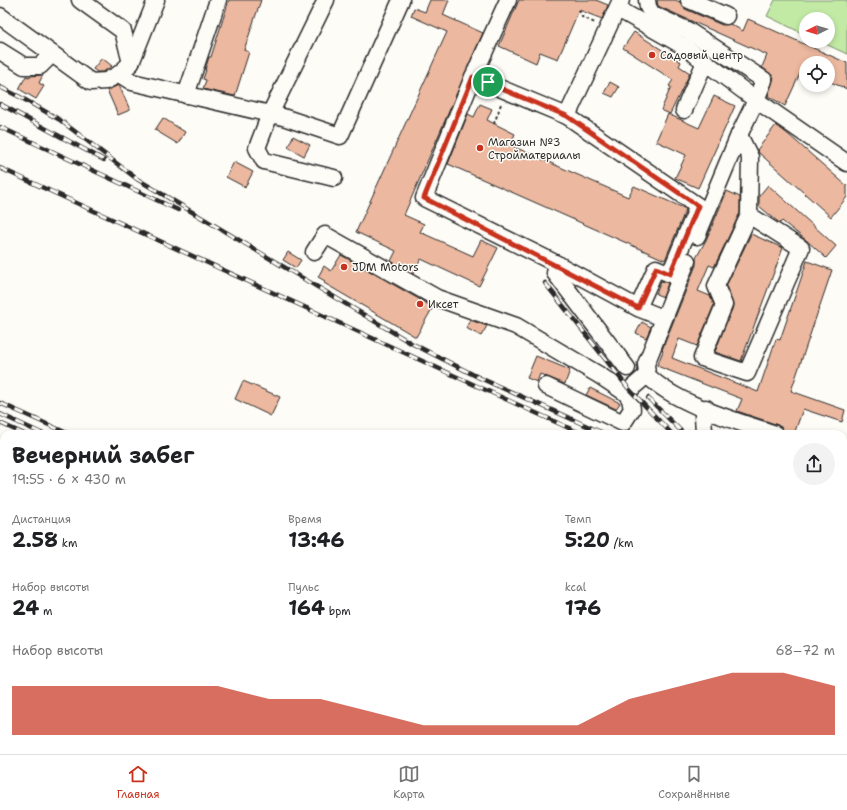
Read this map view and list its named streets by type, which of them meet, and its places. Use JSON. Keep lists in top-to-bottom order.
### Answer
{
  "places": [
    "Садовый центр",
    "Магазин №3 Стройматериалы",
    "JDM Motors",
    "Иксет"
  ],
  "north": "left",
  "page": {
    "heading": ["Вечерний забег", "19:55 · 6 × 430 m"],
    "stats": [
      ["Дистанция", "2.58 km"],
      ["Время", "13:46"],
      ["Темп", "5:20 /km"],
      ["Набор высоты", "24 m"],
      ["Пульс", "164 bpm"],
      ["kcal", "176"]
    ],
    "chart": ["Набор высоты", "68–72 m"],
    "tabs": ["Главная", "Карта", "Сохранённые"]
  }
}
